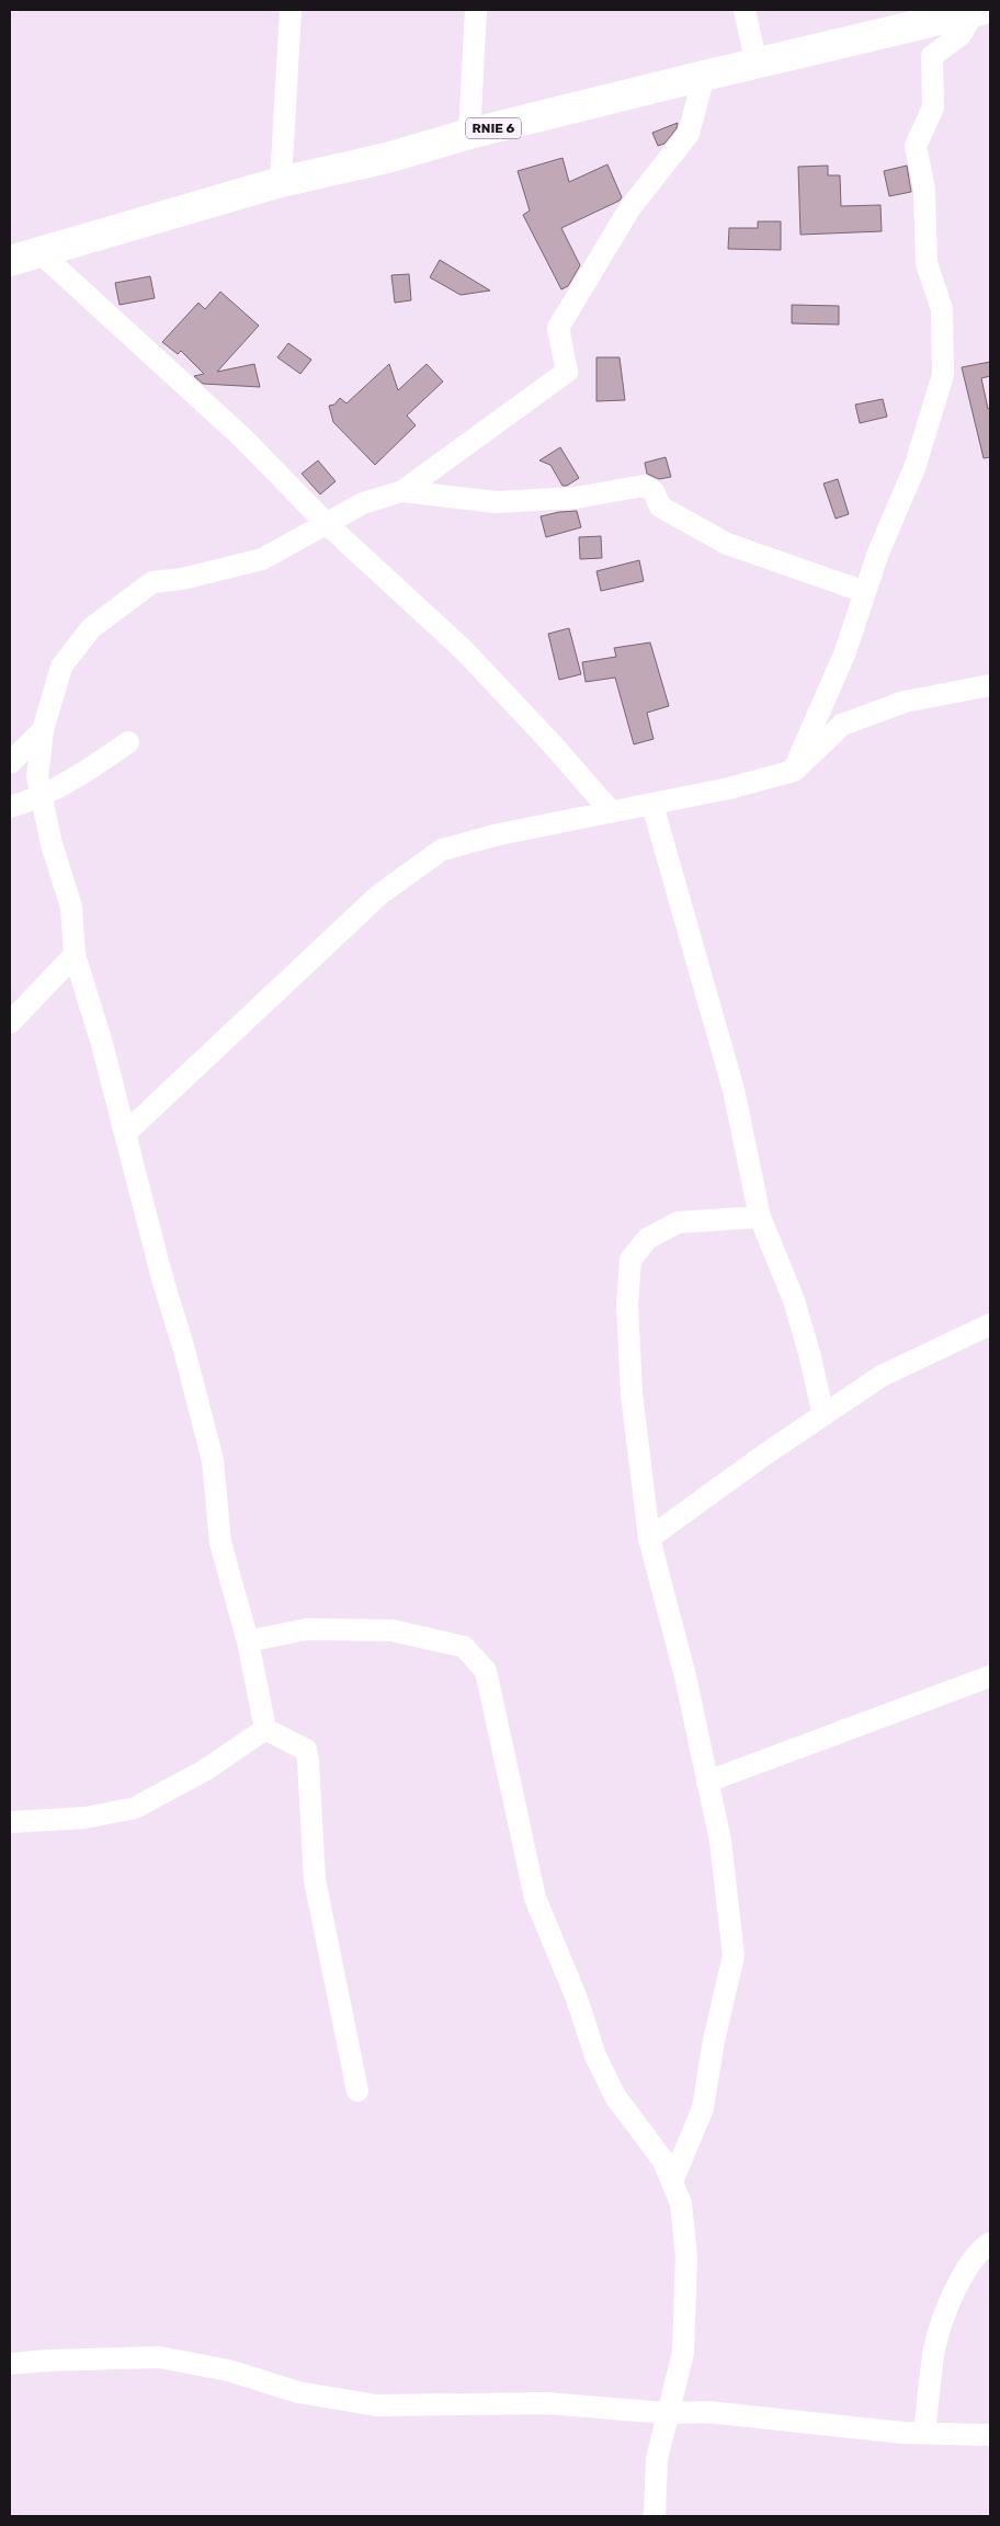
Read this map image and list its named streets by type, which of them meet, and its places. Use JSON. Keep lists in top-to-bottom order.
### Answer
{
  "streets": {
    "main road": ["RNIE 6"]
  }
}
